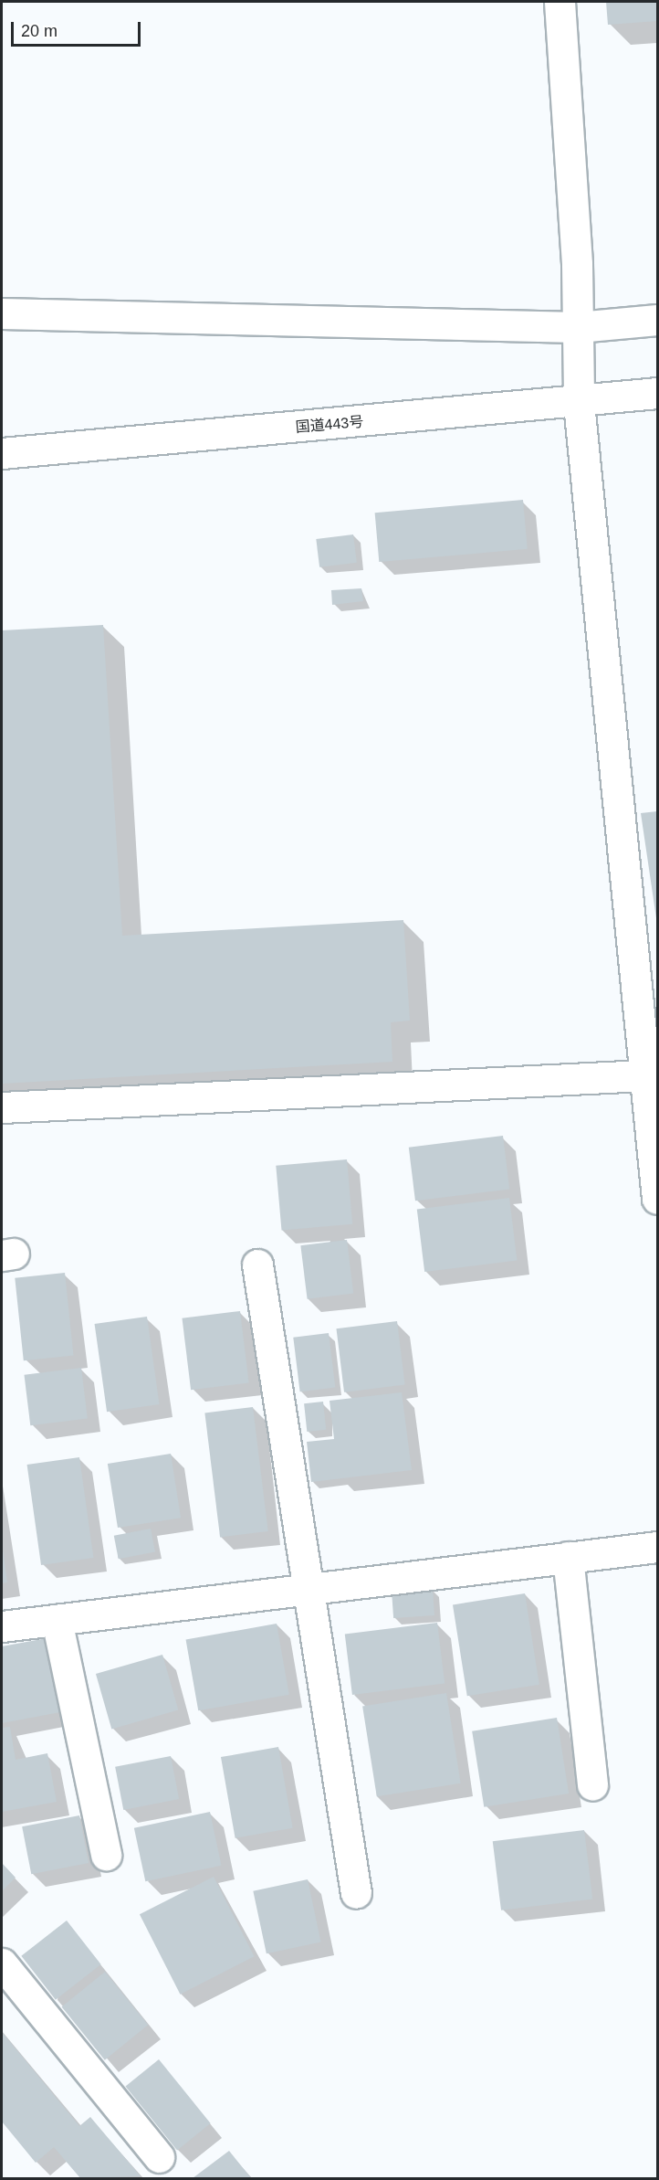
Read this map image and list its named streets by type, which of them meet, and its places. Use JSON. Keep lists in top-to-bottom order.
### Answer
{
  "streets": {
    "main road": ["国道443号"]
  },
  "scale_bar": "20 m"
}
